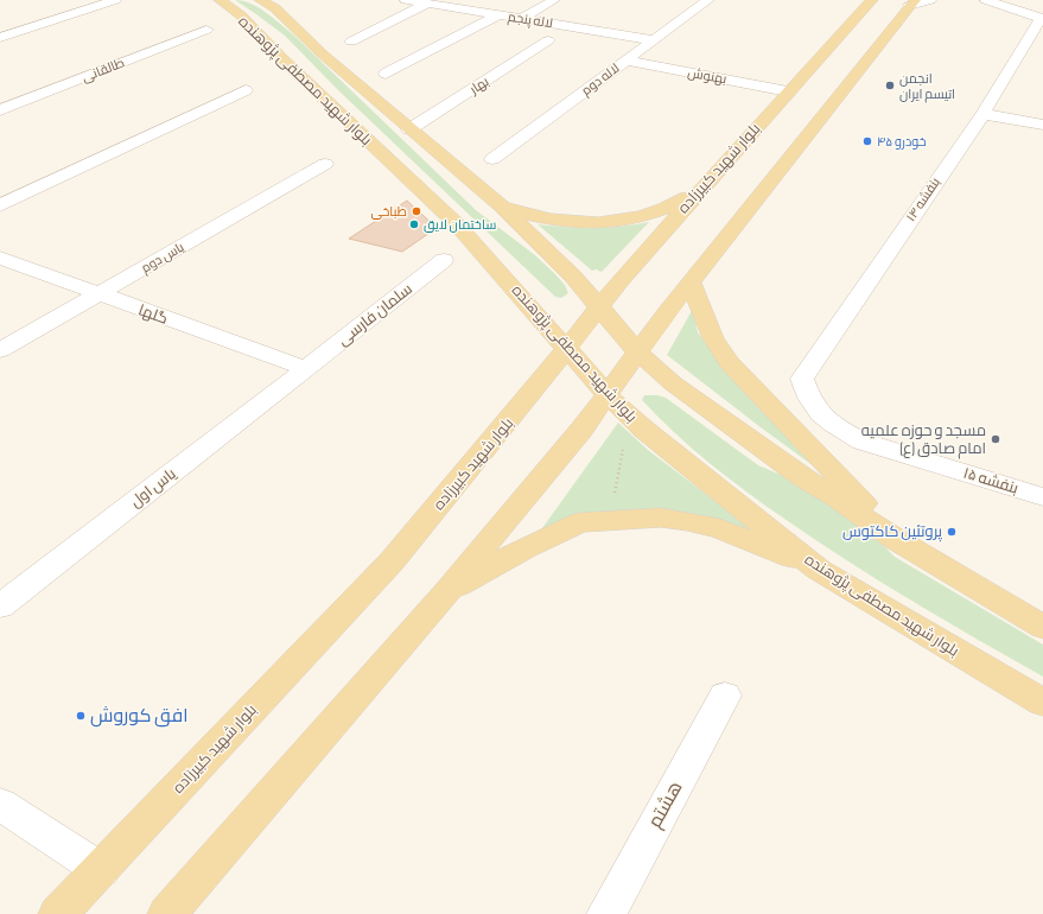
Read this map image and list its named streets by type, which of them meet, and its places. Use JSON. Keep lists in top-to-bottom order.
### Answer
{
  "streets": {
    "main road": ["بلوار شهید مصطفی پژوهنده", "بلوار شهید کبیرزاده"],
    "street": [
      "لاله پنجم",
      "طالقانی",
      "بهنوش",
      "لاله دوم",
      "بهار",
      "بنفشه ۱۴",
      "یاس دوم",
      "گلها",
      "سلمان فارسی",
      "بنفشه ۱۵",
      "یاس اول",
      "هشتم"
    ]
  },
  "crossings": [
    ["لاله پنجم", "لاله دوم"],
    ["بهنوش", "لاله دوم"],
    ["بهنوش", "بلوار شهید کبیرزاده"],
    ["بلوار شهید مصطفی پژوهنده", "بهار"],
    ["بلوار شهید مصطفی پژوهنده", "بلوار شهید کبیرزاده"],
    ["بنفشه ۱۴", "بنفشه ۱۵"],
    ["یاس دوم", "گلها"],
    ["گلها", "سلمان فارسی"],
    ["گلها", "یاس اول"],
    ["سلمان فارسی", "یاس اول"]
  ],
  "places": [
    "انجمن اتیسم ایران",
    "خودرو ۴۵",
    "طباخی",
    "ساختمان لایق",
    "مسجد و حوزه علمیه امام صادق (ع)",
    "پروتئین کاکتوس",
    "افق کوروش"
  ]
}
